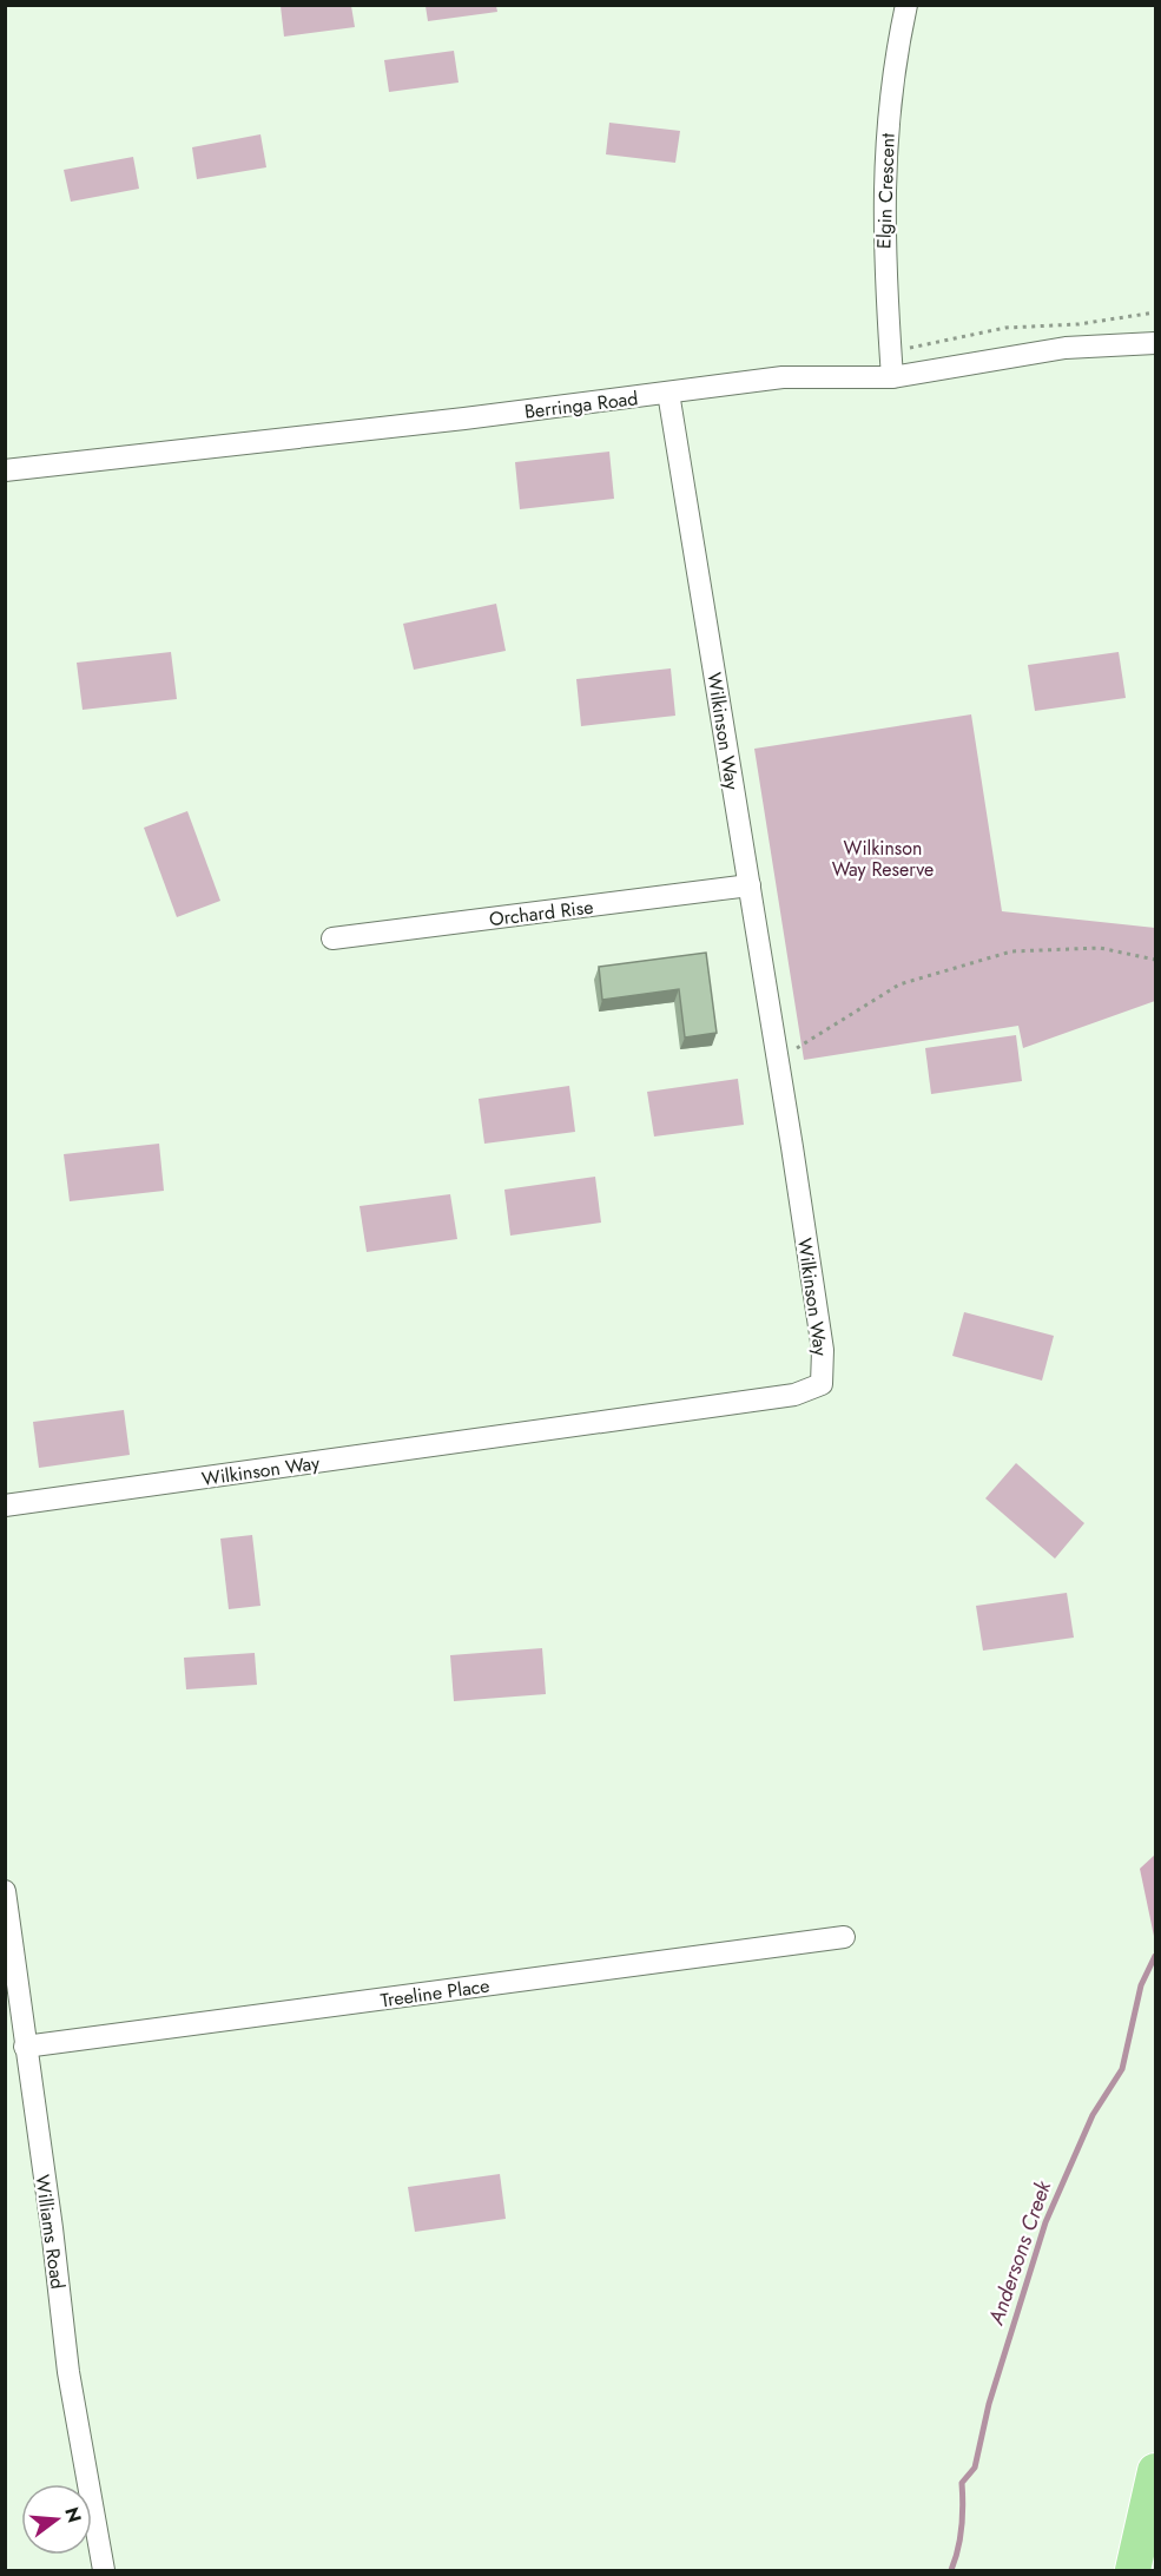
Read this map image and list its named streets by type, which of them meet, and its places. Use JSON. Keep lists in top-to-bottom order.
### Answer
{
  "streets": {
    "street": [
      "Elgin Crescent",
      "Berringa Road",
      "Wilkinson Way",
      "Orchard Rise",
      "Treeline Place",
      "Williams Road"
    ]
  },
  "crossings": [
    ["Elgin Crescent", "Berringa Road"],
    ["Berringa Road", "Wilkinson Way"],
    ["Wilkinson Way", "Orchard Rise"],
    ["Treeline Place", "Williams Road"]
  ],
  "water": ["Andersons Creek"],
  "parks": ["Wilkinson Way Reserve"],
  "north": "right"
}
